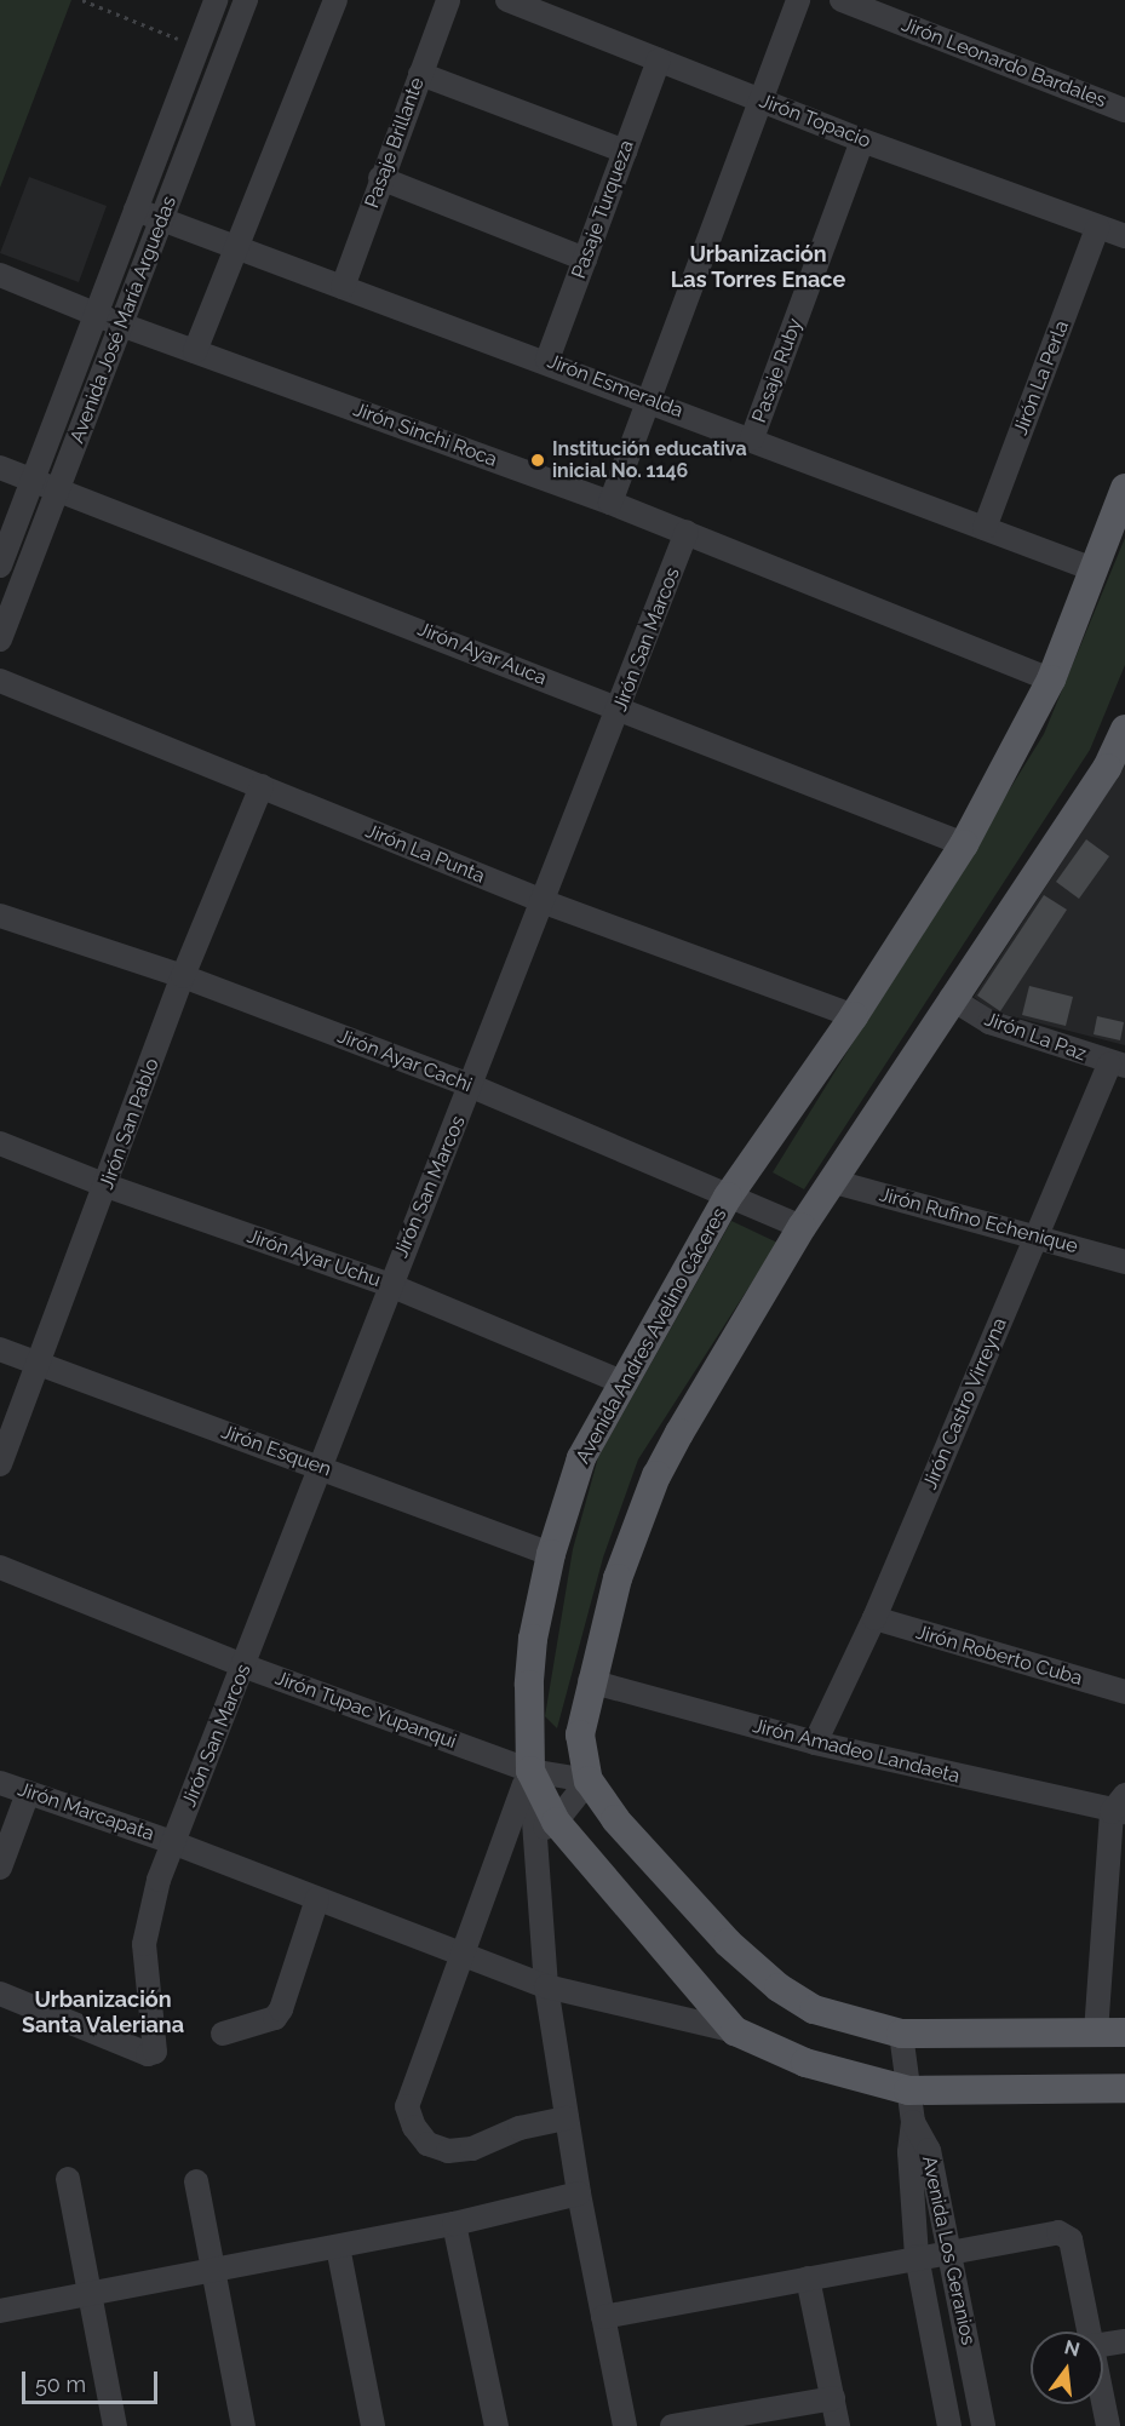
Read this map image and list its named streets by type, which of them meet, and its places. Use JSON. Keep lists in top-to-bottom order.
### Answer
{
  "streets": {
    "main road": ["Avenida Andres Avelino Cáceres"],
    "street": [
      "Jirón Leonardo Bardales",
      "Jirón Topacio",
      "Pasaje Brillante",
      "Pasaje Turqueza",
      "Avenida José María Arguedas",
      "Pasaje Ruby",
      "Jirón La Perla",
      "Jirón Esmeralda",
      "Jirón Sinchi Roca",
      "Jirón San Marcos",
      "Jirón Ayar Auca",
      "Jirón La Punta",
      "Jirón La Paz",
      "Jirón Ayar Cachi",
      "Jirón San Pablo",
      "Jirón Rufino Echenique",
      "Jirón Ayar Uchu",
      "Jirón Castro Virreyna",
      "Jirón Esquen",
      "Jirón Roberto Cuba",
      "Jirón Tupac Yupanqui",
      "Jirón Amadeo Landaeta",
      "Jirón Marcapata",
      "Avenida Los Geranios"
    ]
  },
  "crossings": [
    ["Jirón Topacio", "Pasaje Turqueza"],
    ["Jirón Topacio", "Pasaje Ruby"],
    ["Jirón Topacio", "Jirón La Perla"],
    ["Pasaje Brillante", "Jirón Esmeralda"],
    ["Pasaje Turqueza", "Jirón Esmeralda"],
    ["Avenida José María Arguedas", "Jirón Esmeralda"],
    ["Avenida José María Arguedas", "Jirón Sinchi Roca"],
    ["Avenida José María Arguedas", "Jirón Ayar Auca"],
    ["Pasaje Ruby", "Jirón Esmeralda"],
    ["Jirón La Perla", "Jirón Esmeralda"],
    ["Jirón Esmeralda", "Avenida Andres Avelino Cáceres"],
    ["Jirón Sinchi Roca", "Jirón San Marcos"],
    ["Jirón Sinchi Roca", "Avenida Andres Avelino Cáceres"],
    ["Jirón San Marcos", "Jirón Ayar Auca"],
    ["Jirón San Marcos", "Jirón La Punta"],
    ["Jirón San Marcos", "Jirón Ayar Cachi"],
    ["Jirón San Marcos", "Jirón Ayar Uchu"],
    ["Jirón San Marcos", "Jirón Esquen"],
    ["Jirón San Marcos", "Jirón Tupac Yupanqui"],
    ["Jirón San Marcos", "Jirón Marcapata"],
    ["Jirón Ayar Auca", "Avenida Andres Avelino Cáceres"],
    ["Jirón La Punta", "Jirón San Pablo"],
    ["Jirón La Punta", "Avenida Andres Avelino Cáceres"],
    ["Jirón La Paz", "Jirón Castro Virreyna"],
    ["Jirón Ayar Cachi", "Jirón San Pablo"],
    ["Jirón Ayar Cachi", "Avenida Andres Avelino Cáceres"],
    ["Jirón San Pablo", "Jirón Ayar Uchu"],
    ["Jirón San Pablo", "Jirón Esquen"],
    ["Jirón Rufino Echenique", "Jirón Castro Virreyna"],
    ["Jirón Ayar Uchu", "Avenida Andres Avelino Cáceres"],
    ["Avenida Andres Avelino Cáceres", "Jirón Esquen"],
    ["Avenida Andres Avelino Cáceres", "Jirón Tupac Yupanqui"],
    ["Avenida Andres Avelino Cáceres", "Jirón Marcapata"],
    ["Jirón Castro Virreyna", "Jirón Roberto Cuba"],
    ["Jirón Castro Virreyna", "Jirón Amadeo Landaeta"]
  ],
  "districts": ["Urbanización Las Torres Enace", "Urbanización Santa Valeriana"],
  "places": ["Institución educativa inicial No. 1146"],
  "scale_bar": "50 m",
  "north": "top"
}
